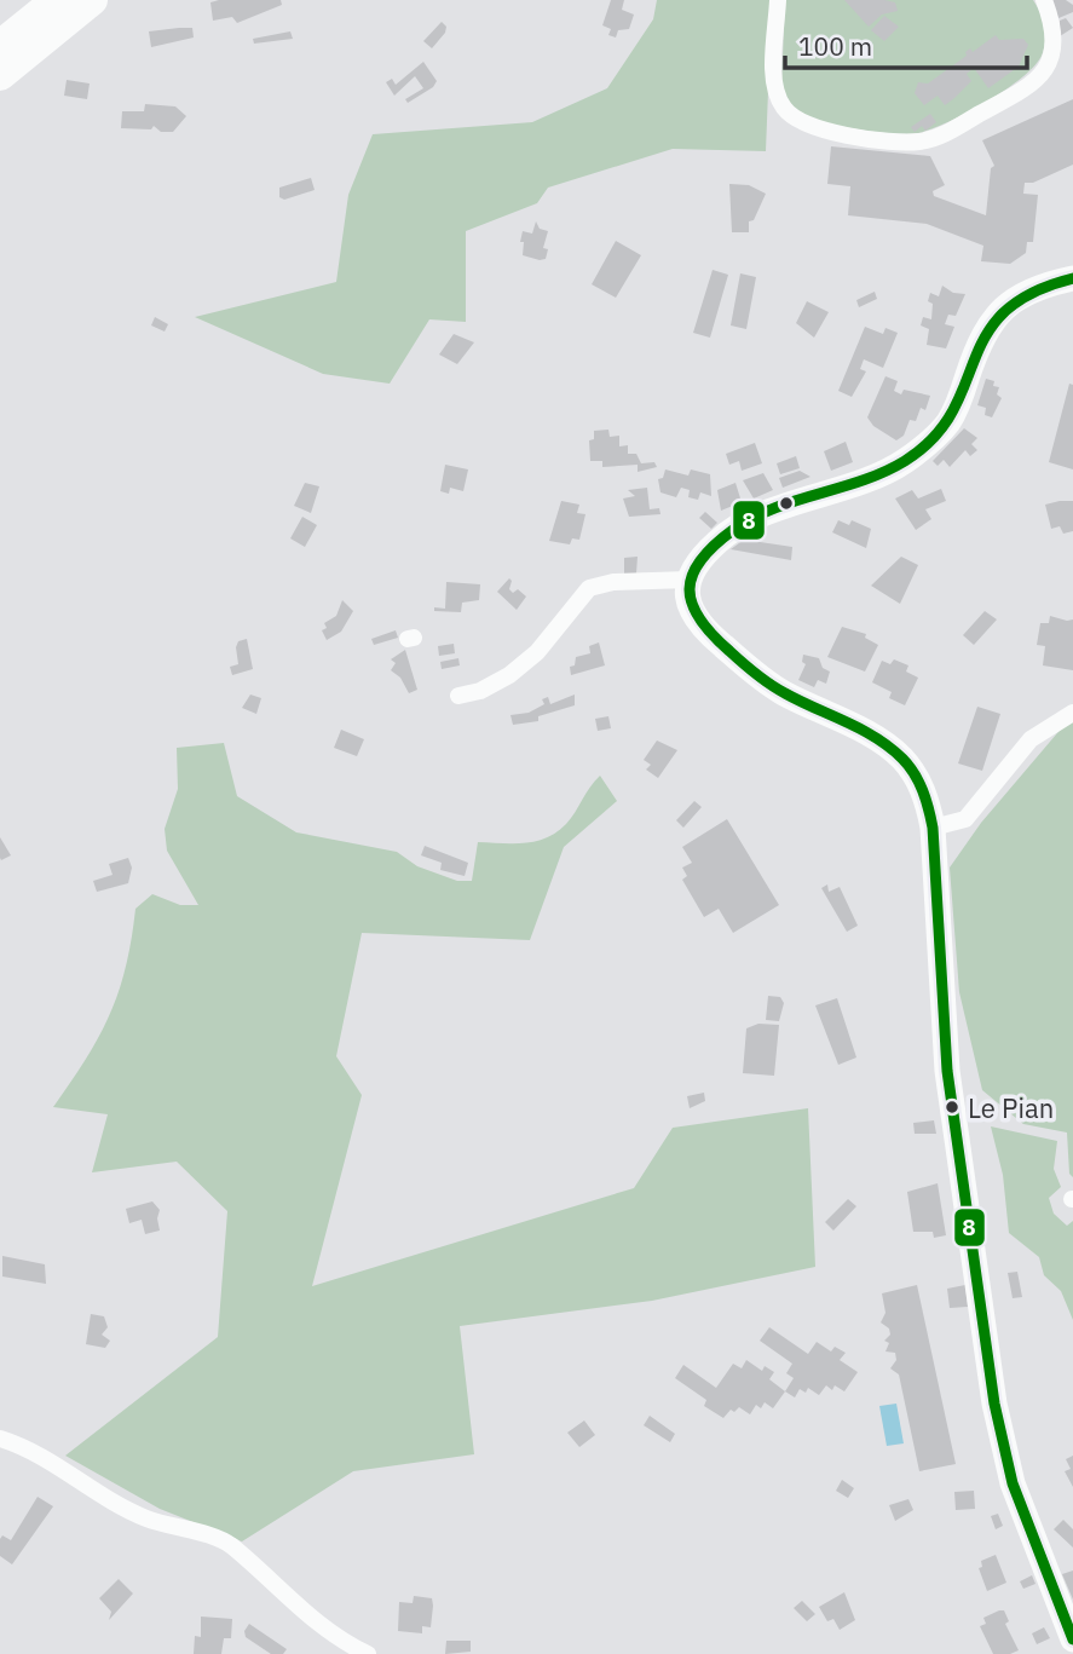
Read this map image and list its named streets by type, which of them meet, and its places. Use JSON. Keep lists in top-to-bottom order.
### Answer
{
  "places": ["Le Pian"],
  "lines": ["transit line 8"],
  "scale_bar": "100 m"
}
